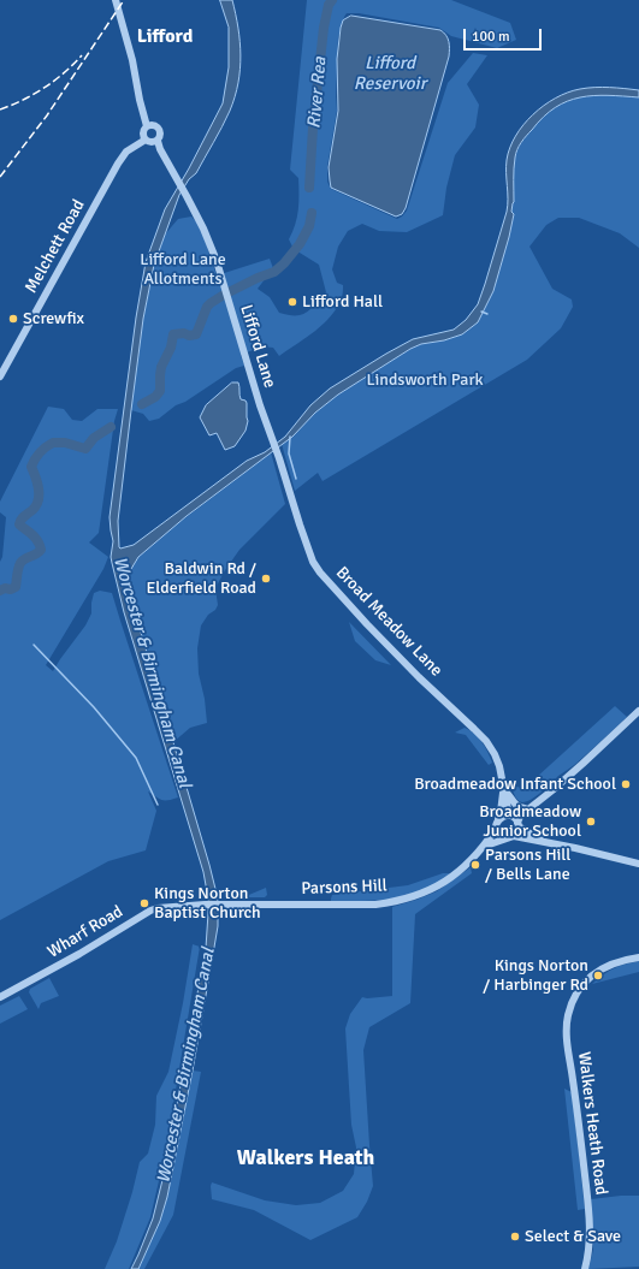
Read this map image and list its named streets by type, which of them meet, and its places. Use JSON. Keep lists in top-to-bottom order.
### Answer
{
  "streets": {
    "street": [
      "Melchett Road",
      "Lifford Lane",
      "Broad Meadow Lane",
      "Parsons Hill",
      "Wharf Road",
      "Walkers Heath Road"
    ]
  },
  "crossings": [
    ["Melchett Road", "Lifford Lane"],
    ["Lifford Lane", "Broad Meadow Lane"],
    ["Broad Meadow Lane", "Parsons Hill"],
    ["Parsons Hill", "Wharf Road"]
  ],
  "districts": ["Lifford", "Walkers Heath"],
  "water": ["Lifford Reservoir", "River Rea", "Worcester & Birmingham Canal"],
  "parks": ["Lifford Lane Allotments", "Lindsworth Park"],
  "places": [
    "Lifford Hall",
    "Screwfix",
    "Baldwin Rd / Elderfield Road",
    "Broadmeadow Infant School",
    "Broadmeadow Junior School",
    "Parsons Hill / Bells Lane",
    "Kings Norton Baptist Church",
    "Kings Norton / Harbinger Rd",
    "Select & Save"
  ],
  "scale_bar": "100 m"
}
